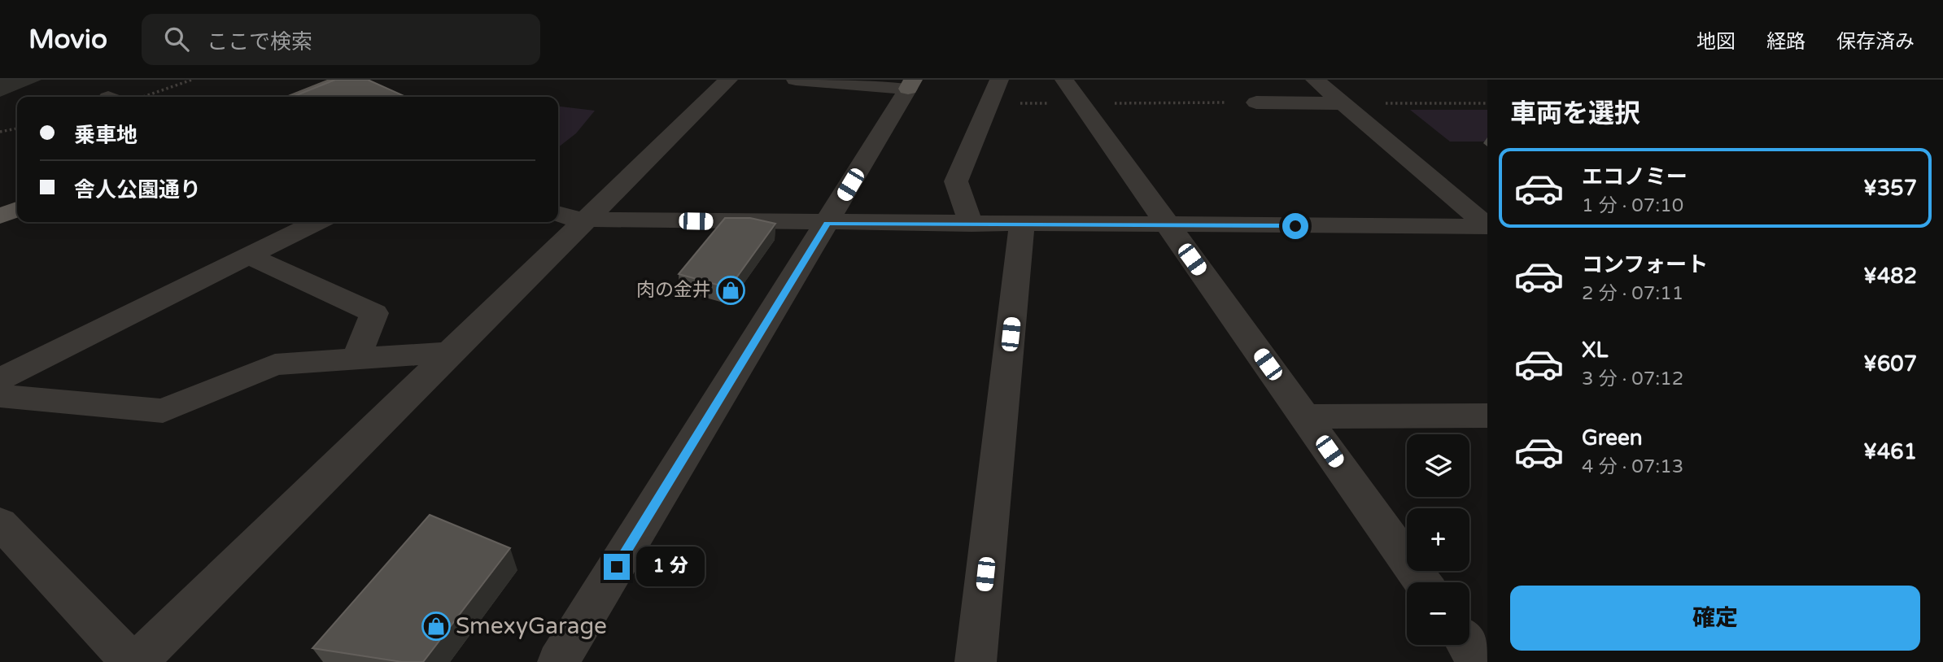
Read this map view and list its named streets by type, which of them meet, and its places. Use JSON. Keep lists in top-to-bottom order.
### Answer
{
  "places": {
    "shop": ["肉の金井", "SmexyGarage"]
  },
  "page": {
    "header": "Movio",
    "search": "ここで検索",
    "nav": ["地図", "経路", "保存済み"],
    "heading": "車両を選択",
    "banner": ["乗車地", "舎人公園通り"],
    "list": [
      {
        "name": "エコノミー",
        "note": "1 分 · 07:10",
        "value": "¥357"
      },
      {
        "name": "コンフォート",
        "note": "2 分 · 07:11",
        "value": "¥482"
      },
      {
        "name": "XL",
        "note": "3 分 · 07:12",
        "value": "¥607"
      },
      {
        "name": "Green",
        "note": "4 分 · 07:13",
        "value": "¥461"
      }
    ],
    "map_buttons": ["+", "−"],
    "bubble": "1 分",
    "buttons": "確定"
  }
}
